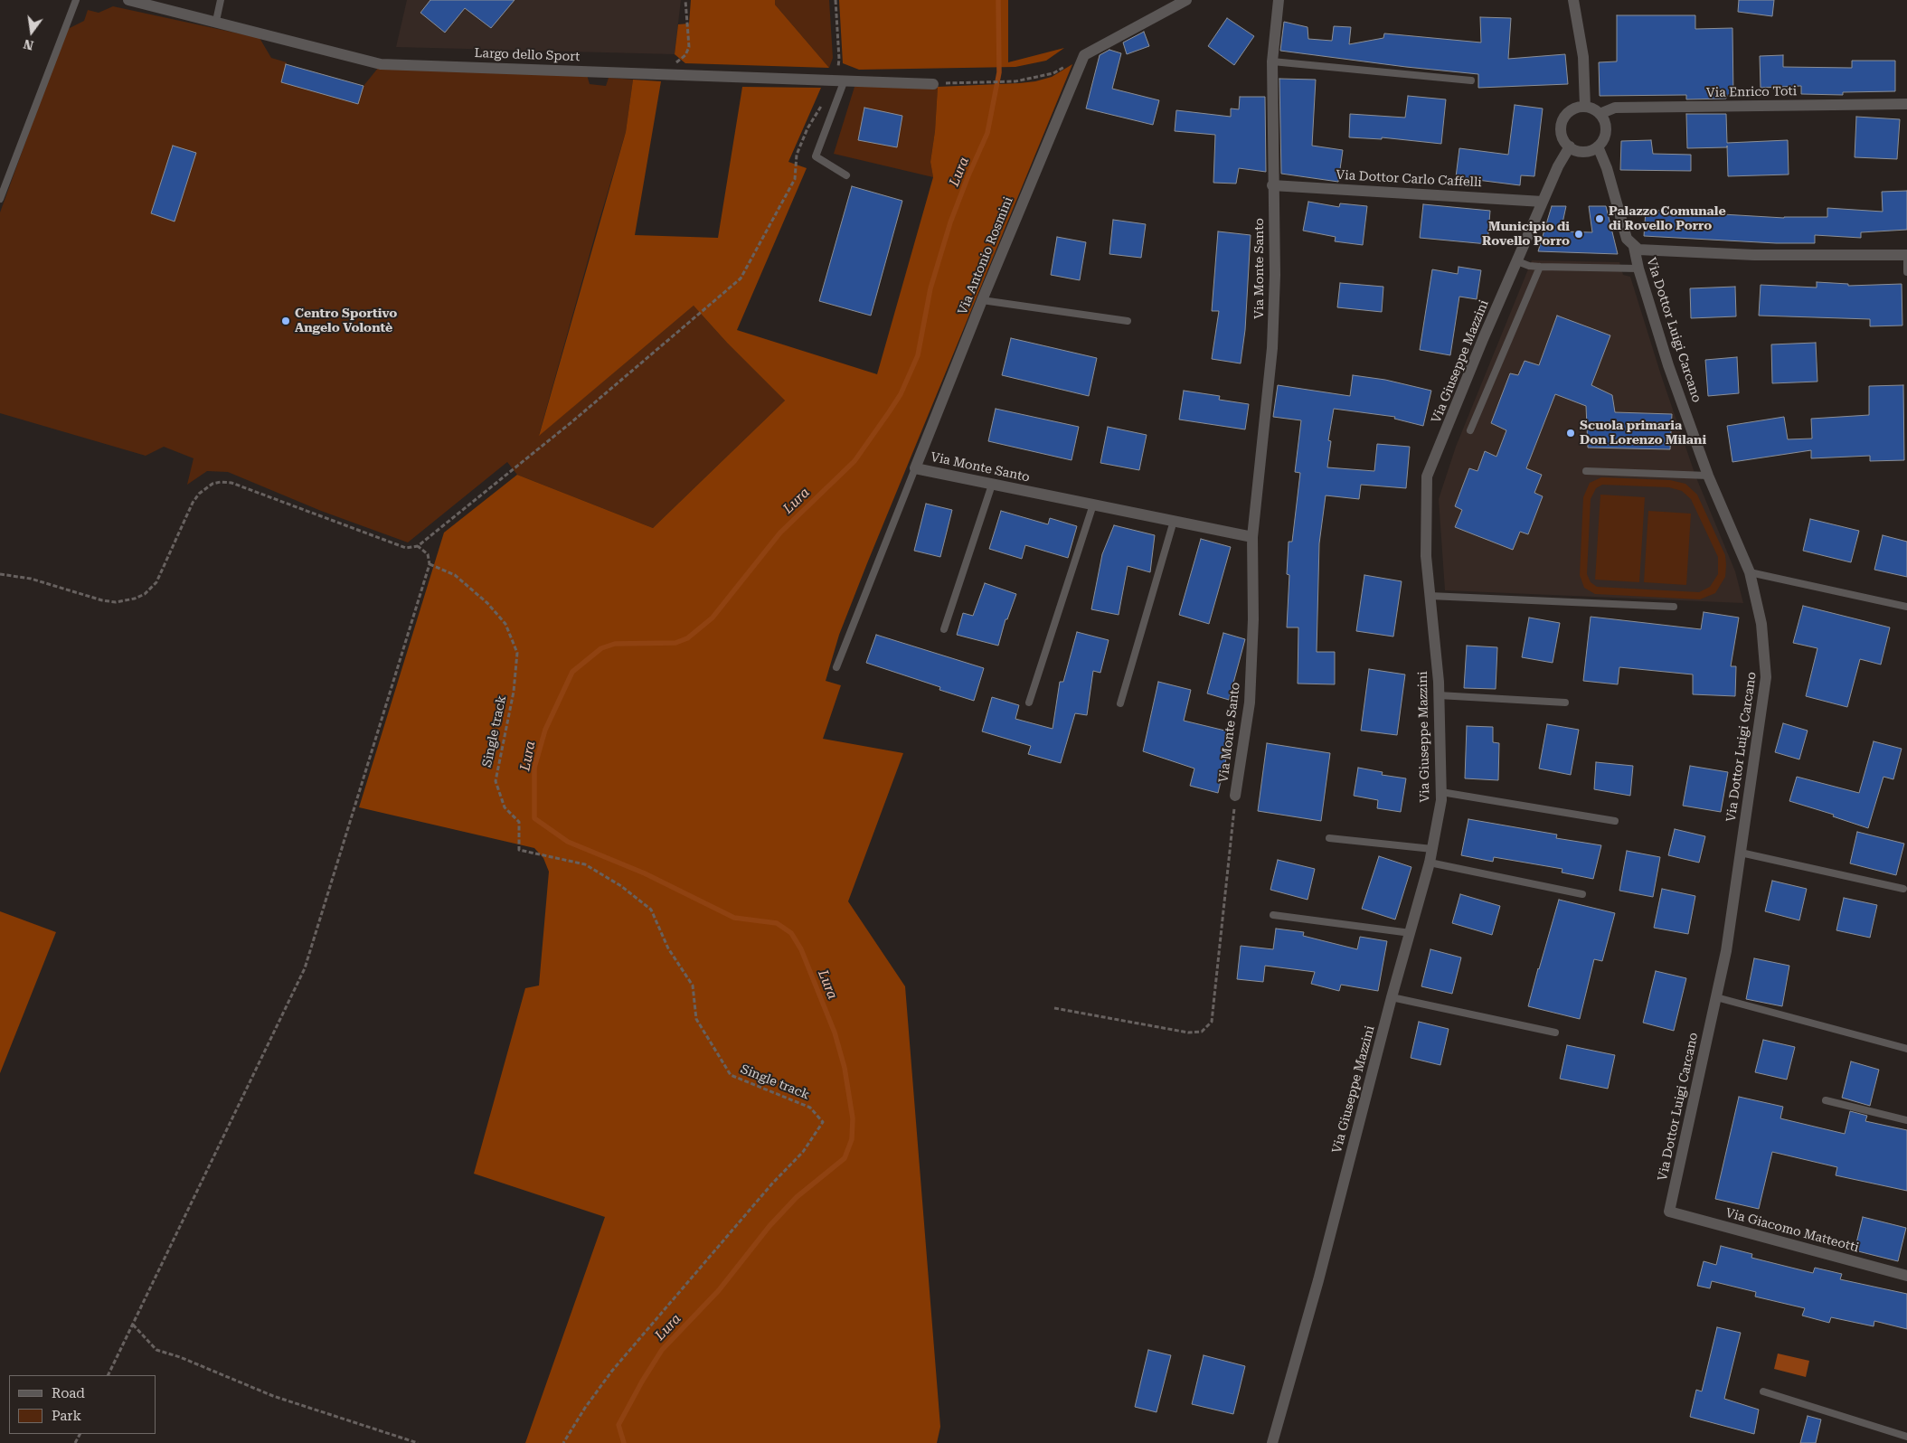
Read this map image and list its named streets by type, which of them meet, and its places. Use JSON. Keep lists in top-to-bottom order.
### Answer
{
  "streets": {
    "street": [
      "Largo dello Sport",
      "Via Enrico Toti",
      "Via Dottor Carlo Caffelli",
      "Via Antonio Rosmini",
      "Via Monte Santo",
      "Via Dottor Luigi Carcano",
      "Via Giuseppe Mazzini",
      "Via Giacomo Matteotti"
    ],
    "path": ["Single track"]
  },
  "crossings": [
    ["Via Enrico Toti", "Via Dottor Luigi Carcano"],
    ["Via Enrico Toti", "Via Giuseppe Mazzini"],
    ["Via Dottor Carlo Caffelli", "Via Monte Santo"],
    ["Via Dottor Carlo Caffelli", "Via Giuseppe Mazzini"],
    ["Via Antonio Rosmini", "Via Monte Santo"],
    ["Via Dottor Luigi Carcano", "Via Giuseppe Mazzini"],
    ["Via Dottor Luigi Carcano", "Via Giacomo Matteotti"]
  ],
  "water": ["Lura"],
  "places": [
    "Palazzo Comunale di Rovello Porro",
    "Municipio di Rovello Porro",
    "Centro Sportivo Angelo Volontè",
    "Scuola primaria Don Lorenzo Milani"
  ],
  "legend": ["Road", "Park"],
  "north": "bottom"
}
